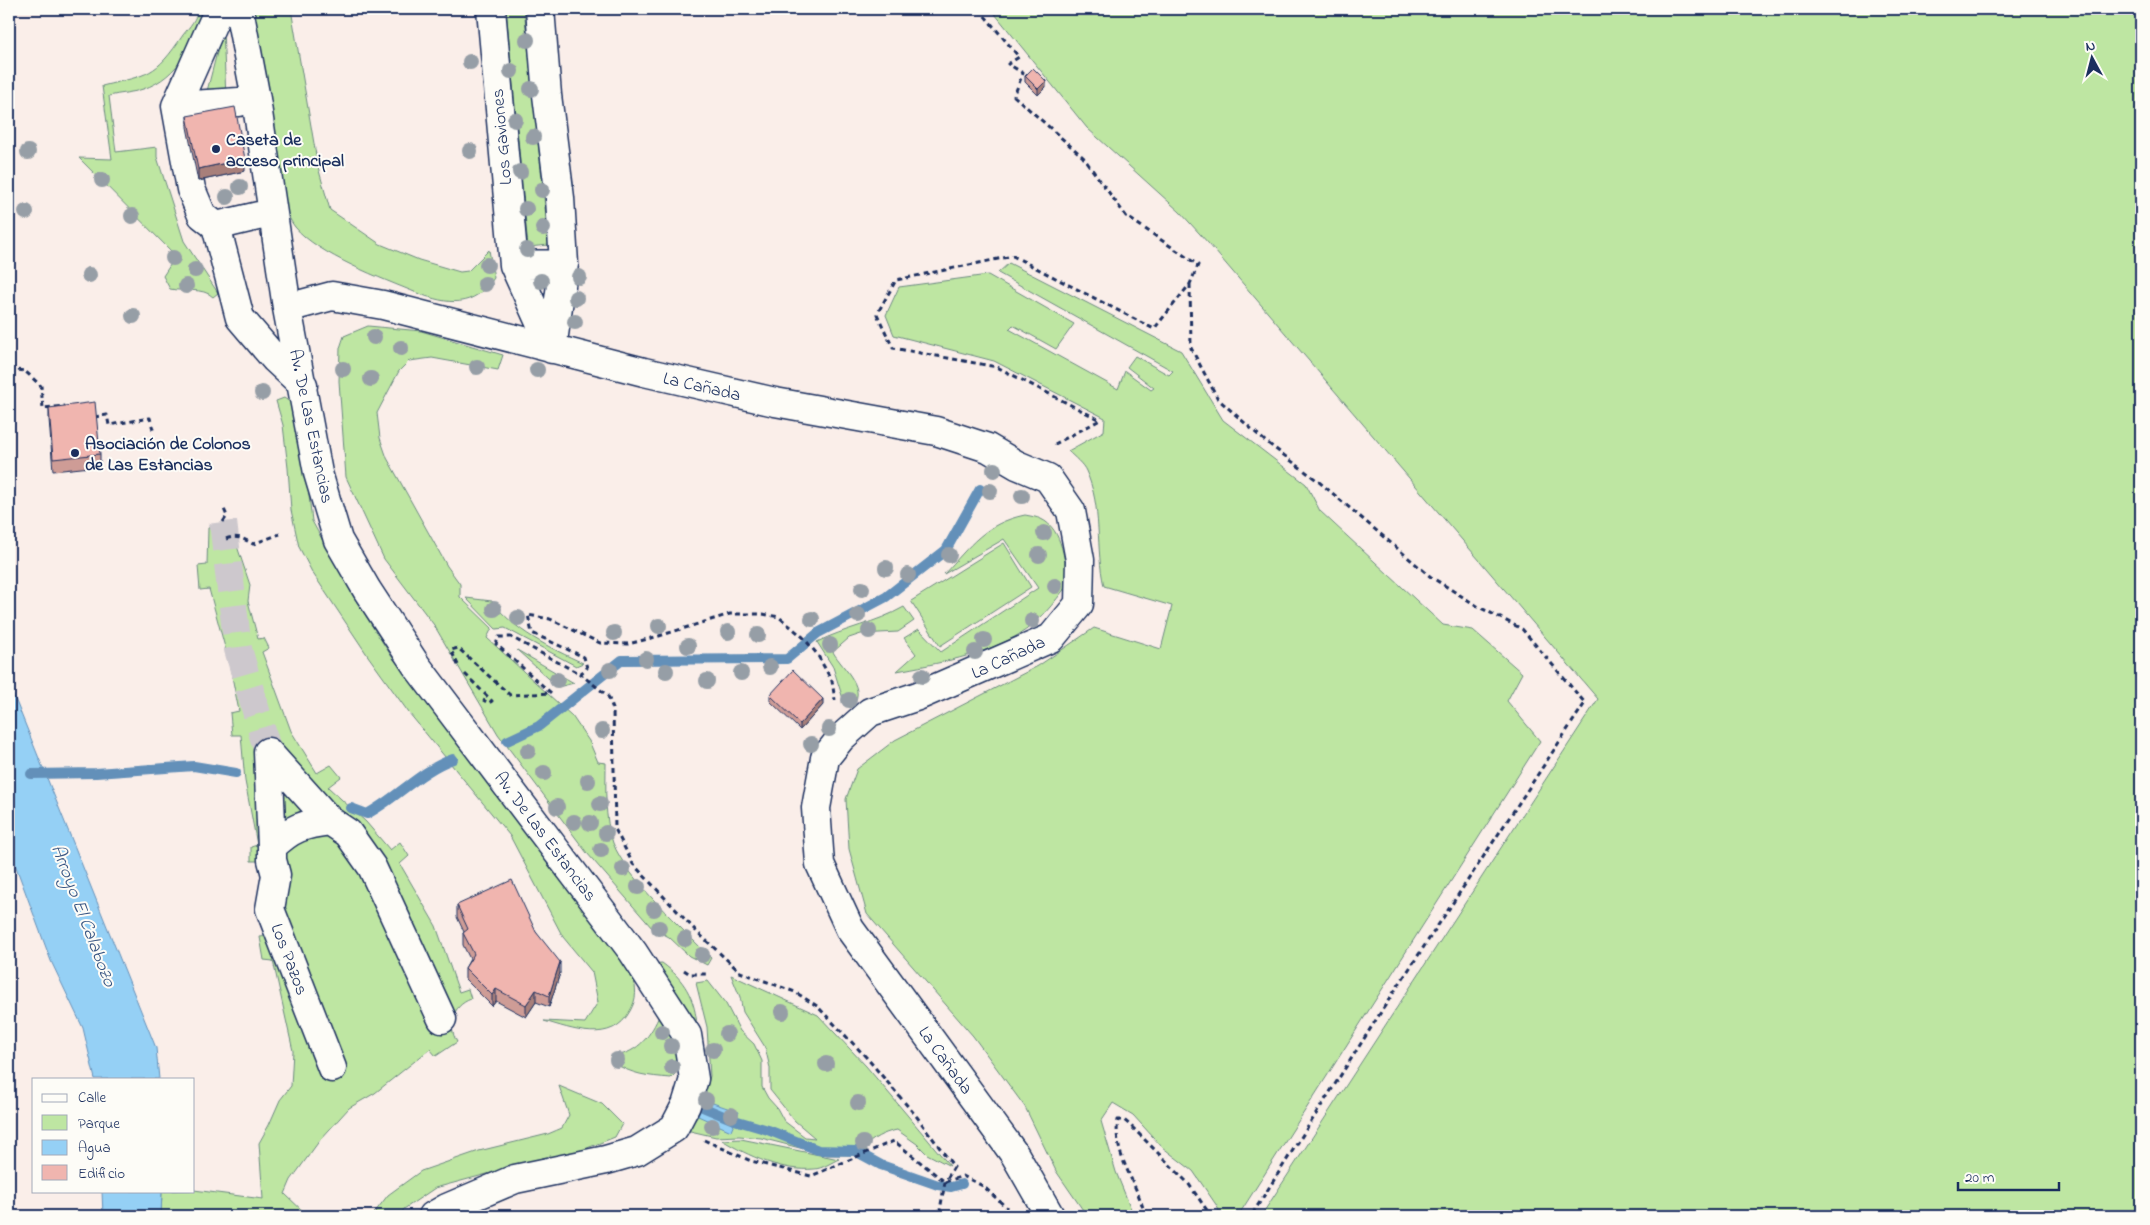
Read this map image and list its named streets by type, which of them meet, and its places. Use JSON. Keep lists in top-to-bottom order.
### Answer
{
  "streets": {
    "street": [
      "Los Gaviones",
      "La Cañada",
      "Av. De Las Estancias",
      "Los Pazos"
    ]
  },
  "crossings": [
    ["Los Gaviones", "La Cañada"],
    ["La Cañada", "Av. De Las Estancias"]
  ],
  "water": ["Arroyo El Calabozo"],
  "places": ["Caseta de acceso principal", "Asociación de Colonos de Las Estancias"],
  "legend": [
    "Calle",
    "Parque",
    "Agua",
    "Edificio"
  ],
  "scale_bar": "20 m",
  "north": "top"
}
